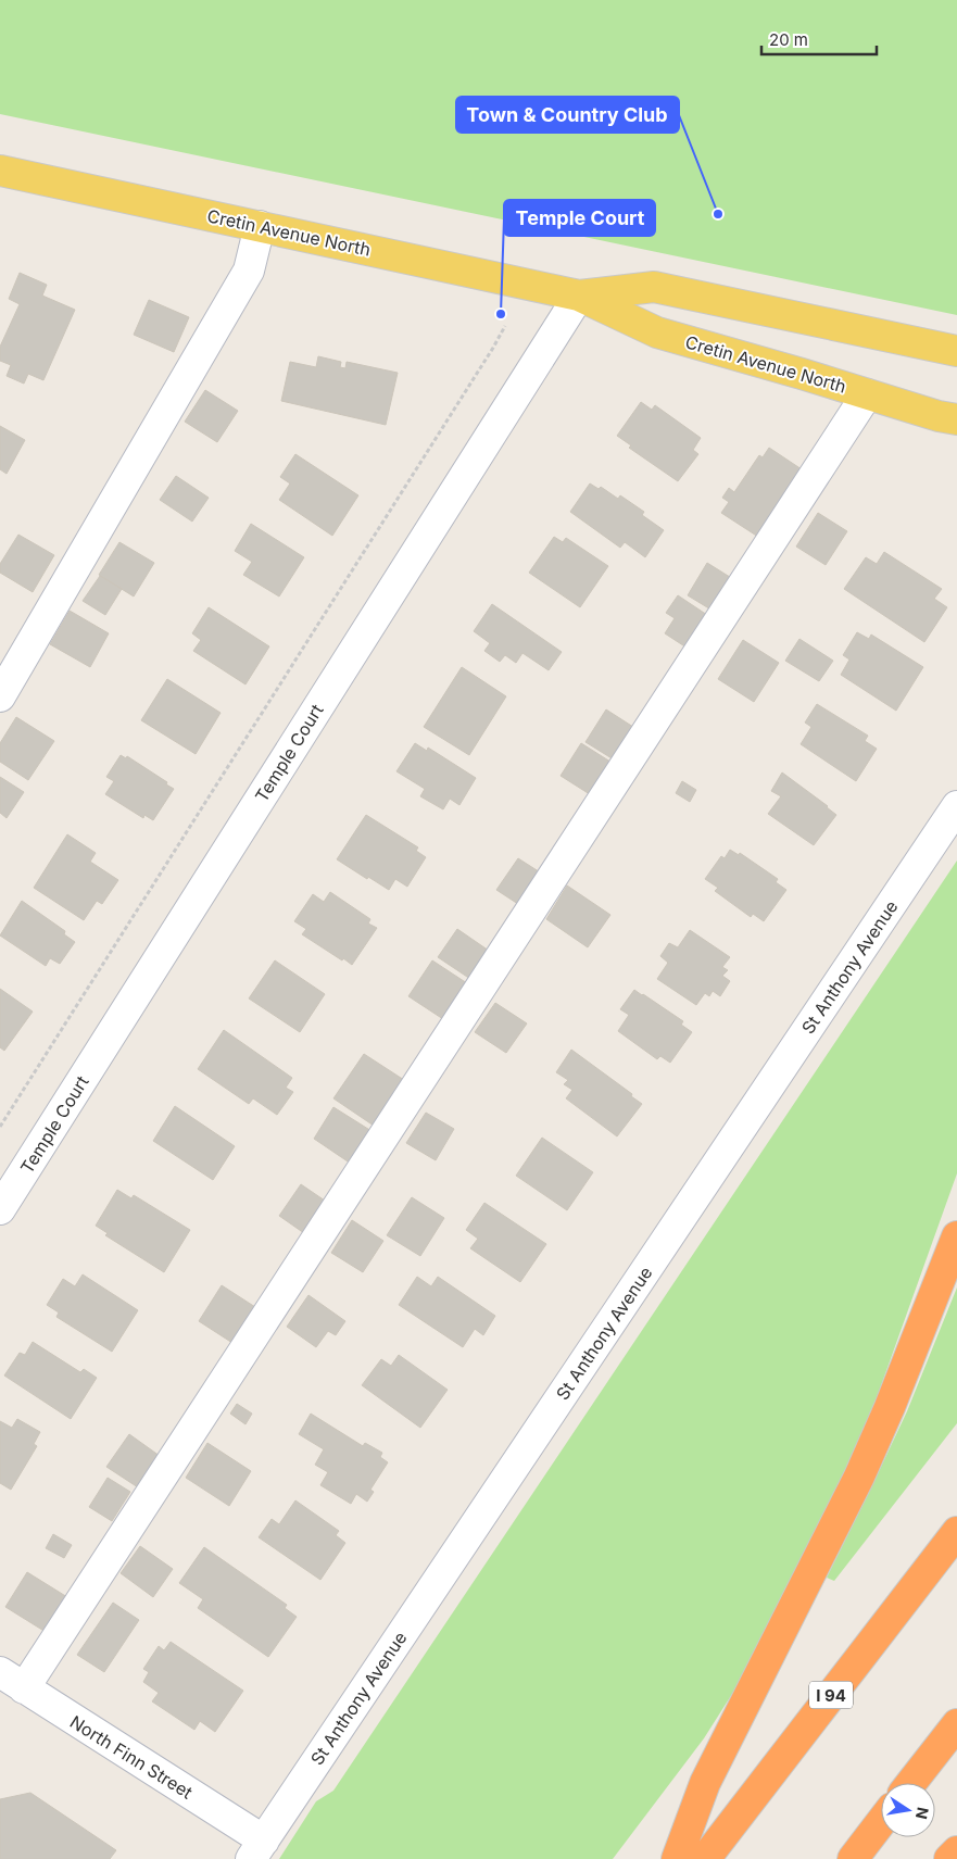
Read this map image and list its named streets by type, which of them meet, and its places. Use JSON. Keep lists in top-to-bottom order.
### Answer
{
  "streets": {
    "highway": ["I 94"],
    "main road": ["Cretin Avenue North"],
    "street": ["Temple Court", "St Anthony Avenue", "North Finn Street"]
  },
  "crossings": [
    ["Cretin Avenue North", "Temple Court"],
    ["St Anthony Avenue", "North Finn Street"]
  ],
  "places": ["Town & Country Club", "Temple Court"],
  "scale_bar": "20 m",
  "north": "right"
}
